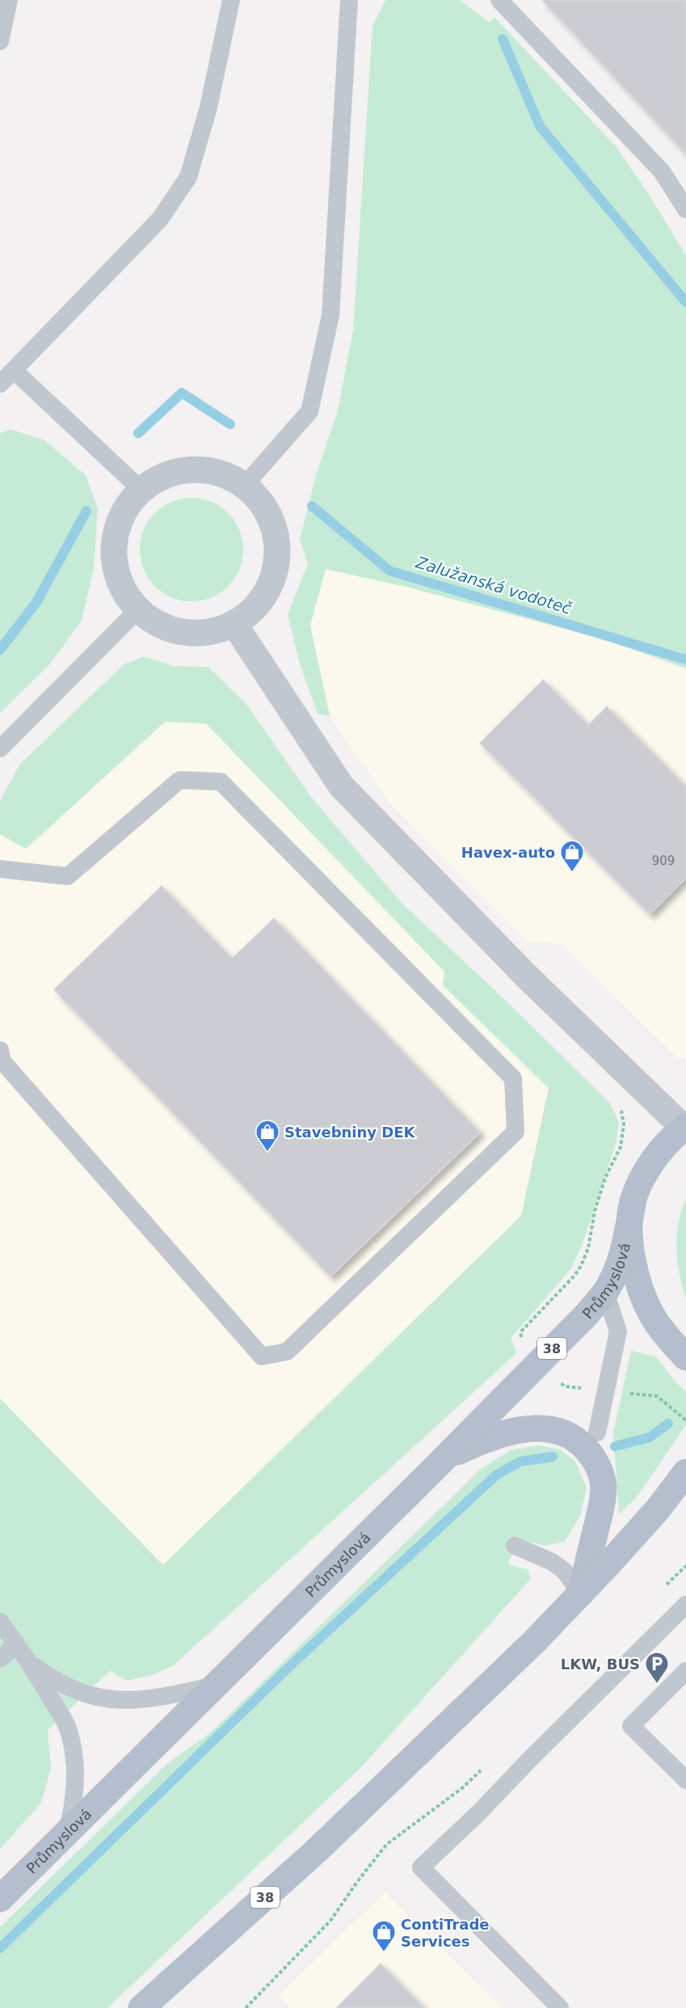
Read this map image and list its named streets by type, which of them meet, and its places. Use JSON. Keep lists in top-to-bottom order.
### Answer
{
  "streets": {
    "main road": ["Průmyslová", "38"]
  },
  "crossings": [
    ["Průmyslová", "38"]
  ],
  "water": ["Zalužanská vodoteč"],
  "places": {
    "shop": ["Havex-auto", "Stavebniny DEK", "ContiTrade Services"],
    "parking": ["LKW, BUS"]
  },
  "house_numbers": ["909"]
}
